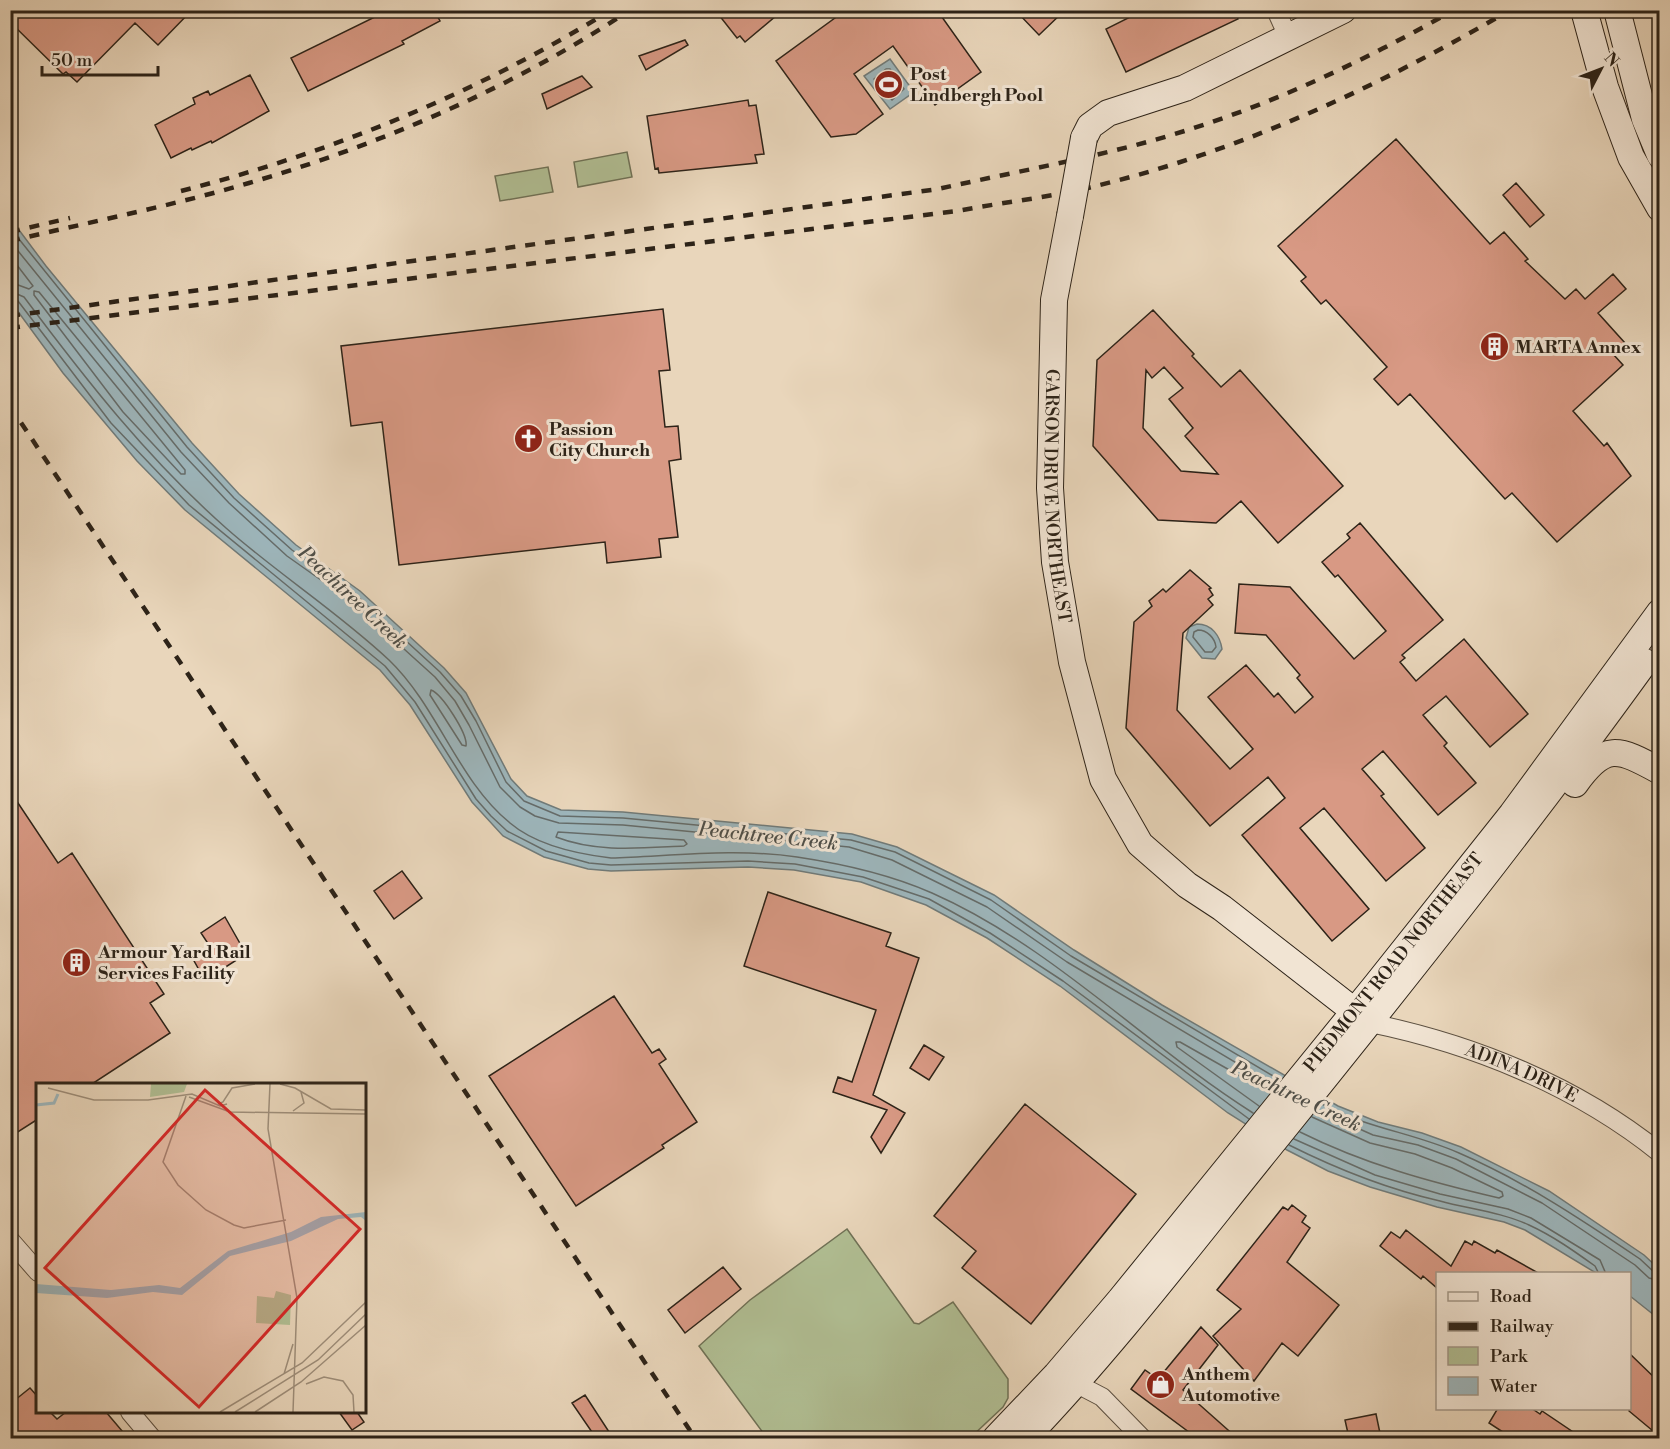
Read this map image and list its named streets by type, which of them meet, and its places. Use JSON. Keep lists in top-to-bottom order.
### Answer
{
  "streets": {
    "main road": ["GARSON DRIVE NORTHEAST", "PIEDMONT ROAD NORTHEAST"],
    "street": ["ADINA DRIVE"]
  },
  "crossings": [
    ["GARSON DRIVE NORTHEAST", "PIEDMONT ROAD NORTHEAST"],
    ["GARSON DRIVE NORTHEAST", "ADINA DRIVE"],
    ["PIEDMONT ROAD NORTHEAST", "ADINA DRIVE"]
  ],
  "water": ["Peachtree Creek"],
  "places": {
    "sports": ["Post Lindbergh Pool"],
    "building": ["MARTA Annex", "Armour Yard Rail Services Facility"],
    "church": ["Passion City Church"],
    "shop": ["Anthem Automotive"]
  },
  "legend": [
    "Road",
    "Railway",
    "Park",
    "Water"
  ],
  "scale_bar": "50 m",
  "north": "top right"
}
